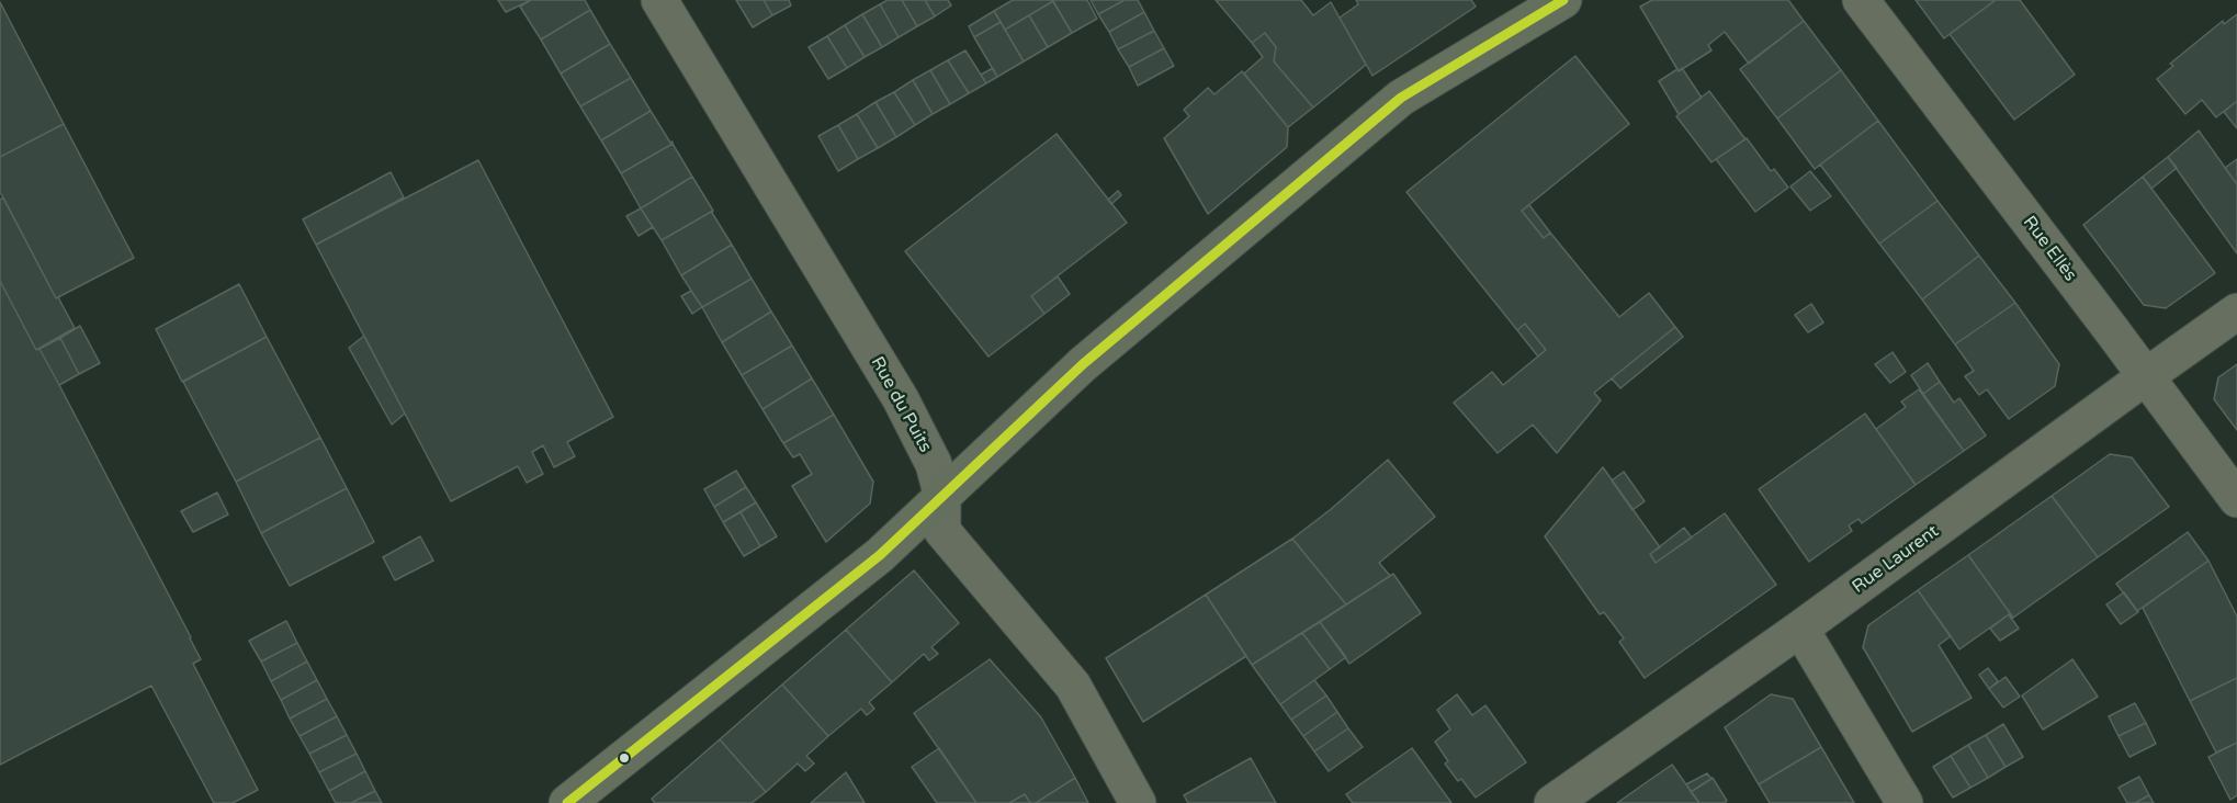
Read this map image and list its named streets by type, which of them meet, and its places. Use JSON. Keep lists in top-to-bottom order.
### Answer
{
  "streets": {
    "street": ["Rue Ellès", "Rue du Puits", "Rue Laurent"]
  },
  "crossings": [
    ["Rue Ellès", "Rue Laurent"]
  ]
}
